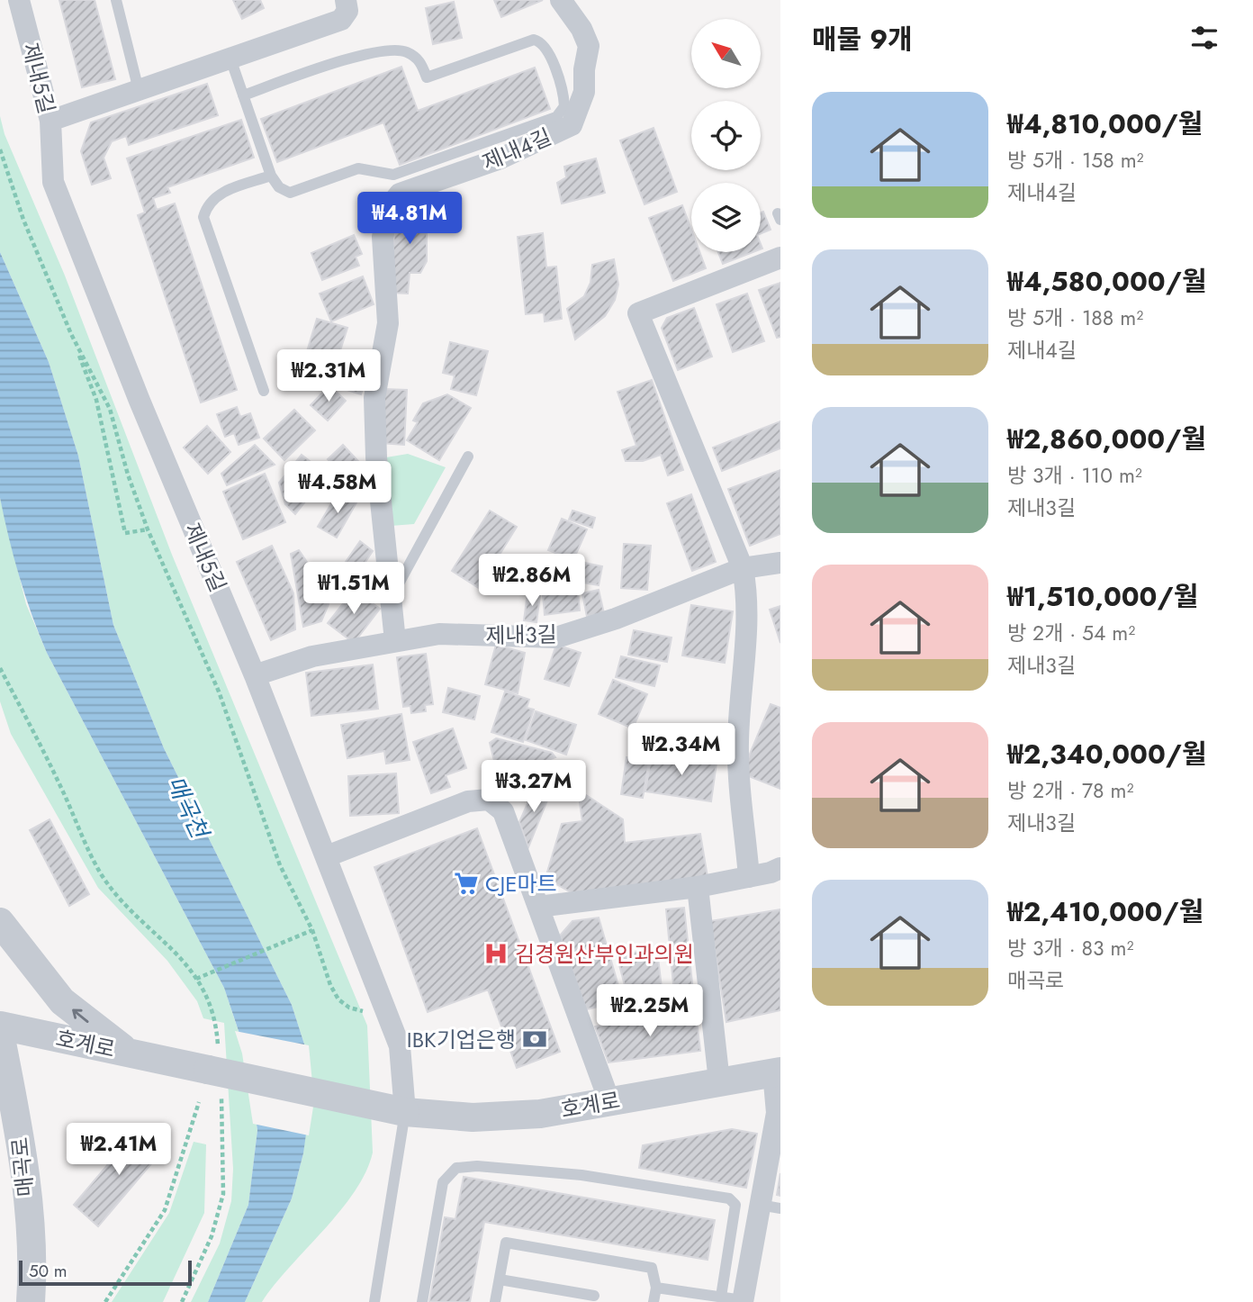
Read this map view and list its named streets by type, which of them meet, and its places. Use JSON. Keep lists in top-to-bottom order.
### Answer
{
  "streets": {
    "street": [
      "제내5길",
      "제내4길",
      "제내3길",
      "호계로",
      "매곡로"
    ]
  },
  "crossings": [
    ["제내5길", "제내3길"],
    ["제내5길", "호계로"]
  ],
  "water": ["매곡천"],
  "places": {
    "supermarket": ["CJE마트"],
    "hospital": ["김경원산부인과의원"],
    "bank": ["IBK기업은행"]
  },
  "scale_bar": "50 m",
  "north": "top left",
  "page": {
    "heading": "매물 9개",
    "list": [
      {
        "name": "₩4,810,000/월",
        "note": "방 5개 · 158 m² · 제내4길"
      },
      {
        "name": "₩4,580,000/월",
        "note": "방 5개 · 188 m² · 제내4길"
      },
      {
        "name": "₩2,860,000/월",
        "note": "방 3개 · 110 m² · 제내3길"
      },
      {
        "name": "₩1,510,000/월",
        "note": "방 2개 · 54 m² · 제내3길"
      },
      {
        "name": "₩2,340,000/월",
        "note": "방 2개 · 78 m² · 제내3길"
      },
      {
        "name": "₩2,410,000/월",
        "note": "방 3개 · 83 m² · 매곡로"
      }
    ],
    "price": [
      "₩4.81M",
      "₩2.31M",
      "₩4.58M",
      "₩2.86M",
      "₩1.51M",
      "₩2.34M",
      "₩3.27M",
      "₩2.25M",
      "₩2.41M"
    ],
    "scale": "50 m"
  }
}
